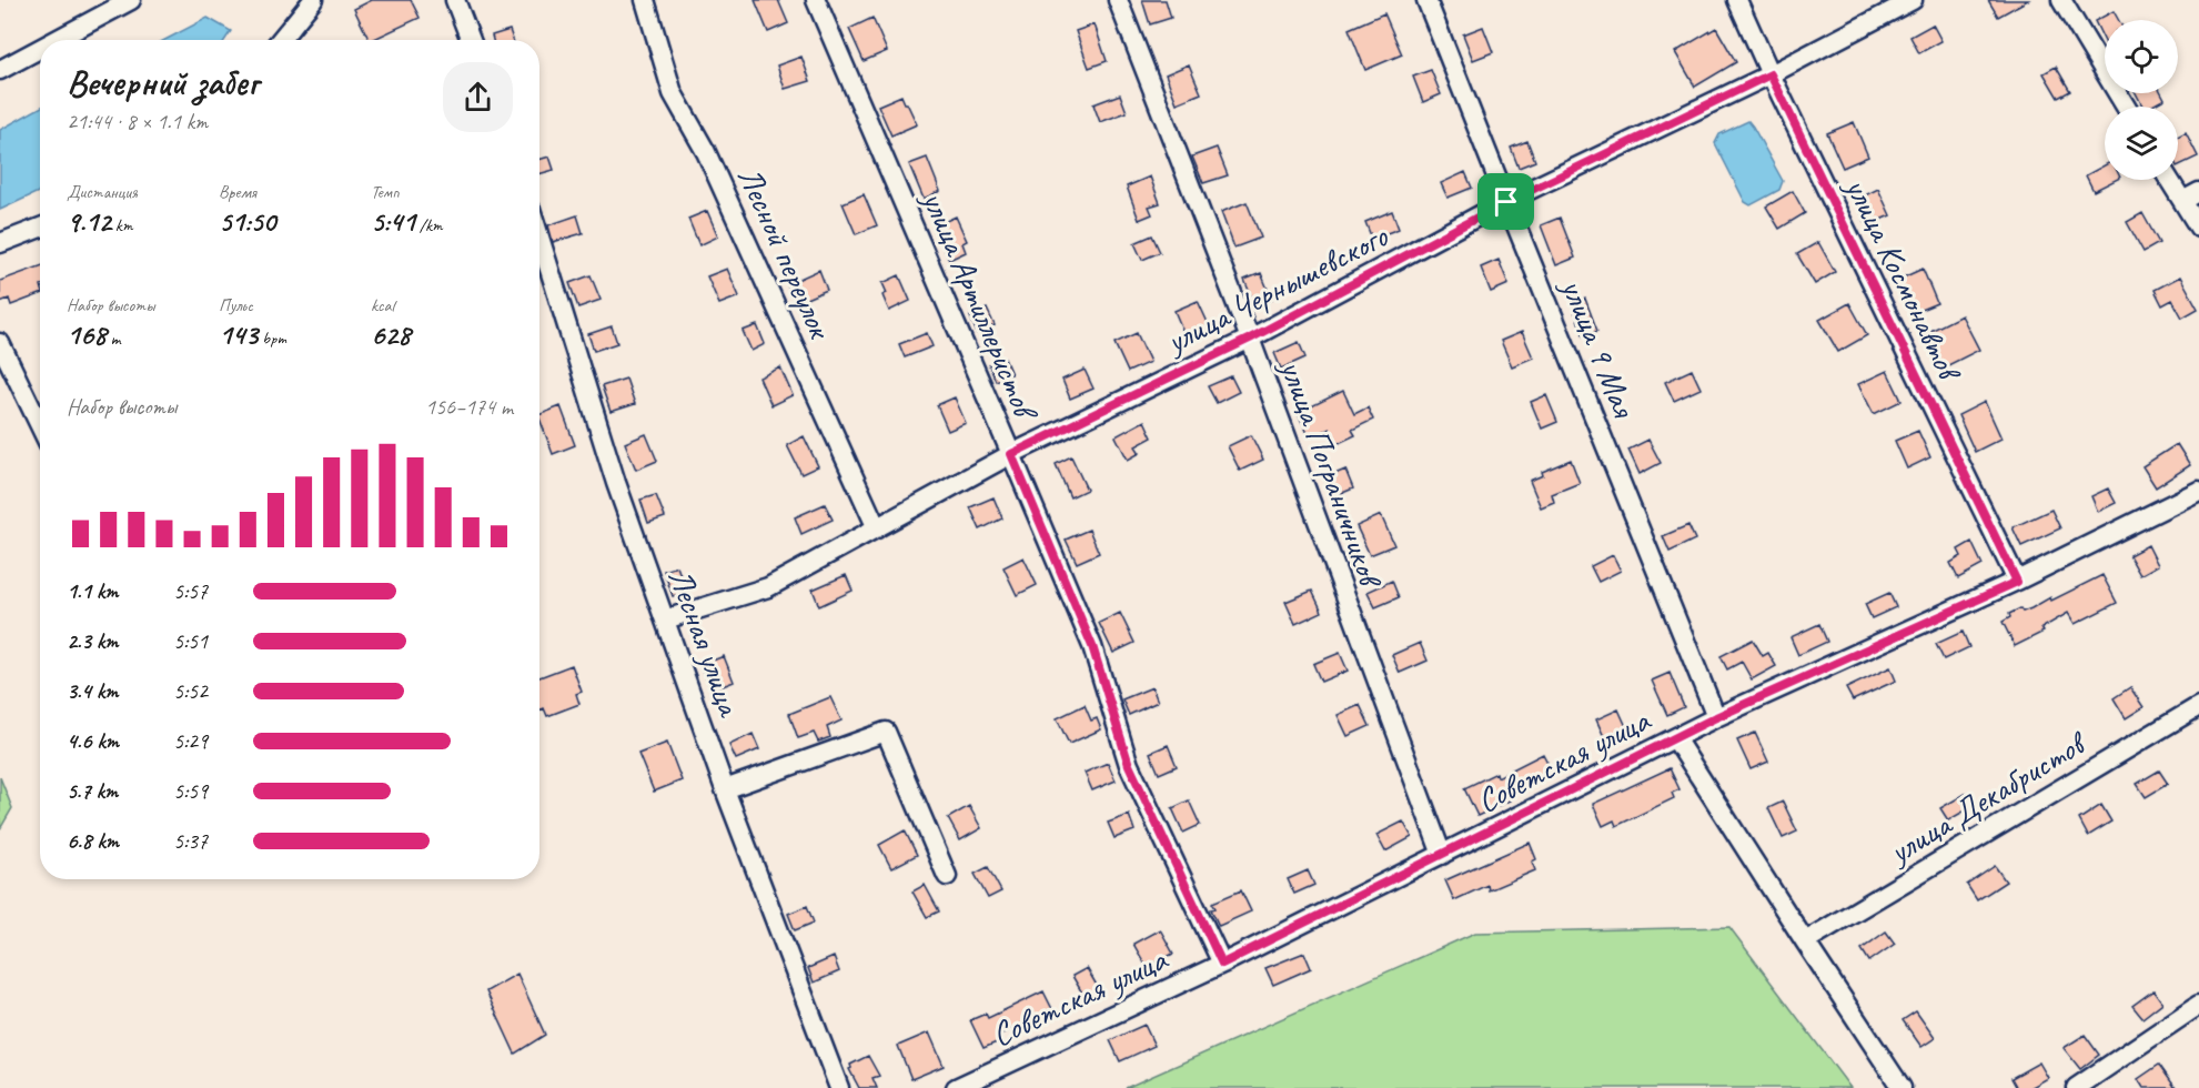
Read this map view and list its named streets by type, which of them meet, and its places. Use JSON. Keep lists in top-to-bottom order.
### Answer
{
  "streets": {
    "street": [
      "Лесной переулок",
      "улица Космонавтов",
      "улица Чернышевского",
      "улица Артиллеристов",
      "улица 9 Мая",
      "улица Пограничников",
      "Лесная улица",
      "Советская улица",
      "улица Декабристов"
    ]
  },
  "crossings": [
    ["Лесной переулок", "улица Чернышевского"],
    ["улица Космонавтов", "улица Чернышевского"],
    ["улица Космонавтов", "Советская улица"],
    ["улица Чернышевского", "улица Артиллеристов"],
    ["улица Чернышевского", "улица 9 Мая"],
    ["улица Чернышевского", "улица Пограничников"],
    ["улица Чернышевского", "Лесная улица"],
    ["улица Артиллеристов", "Советская улица"],
    ["улица 9 Мая", "Советская улица"],
    ["улица Пограничников", "Советская улица"]
  ],
  "page": {
    "heading": ["Вечерний забег", "21:44 · 8 × 1.1 km"],
    "stats": [
      ["Дистанция", "9.12 km"],
      ["Время", "51:50"],
      ["Темп", "5:41 /km"],
      ["Набор высоты", "168 m"],
      ["Пульс", "143 bpm"],
      ["kcal", "628"]
    ],
    "chart": ["Набор высоты", "156–174 m"],
    "list": [
      {
        "name": "1.1 km",
        "note": "5:57"
      },
      {
        "name": "2.3 km",
        "note": "5:51"
      },
      {
        "name": "3.4 km",
        "note": "5:52"
      },
      {
        "name": "4.6 km",
        "note": "5:29"
      },
      {
        "name": "5.7 km",
        "note": "5:59"
      },
      {
        "name": "6.8 km",
        "note": "5:37"
      }
    ]
  }
}
